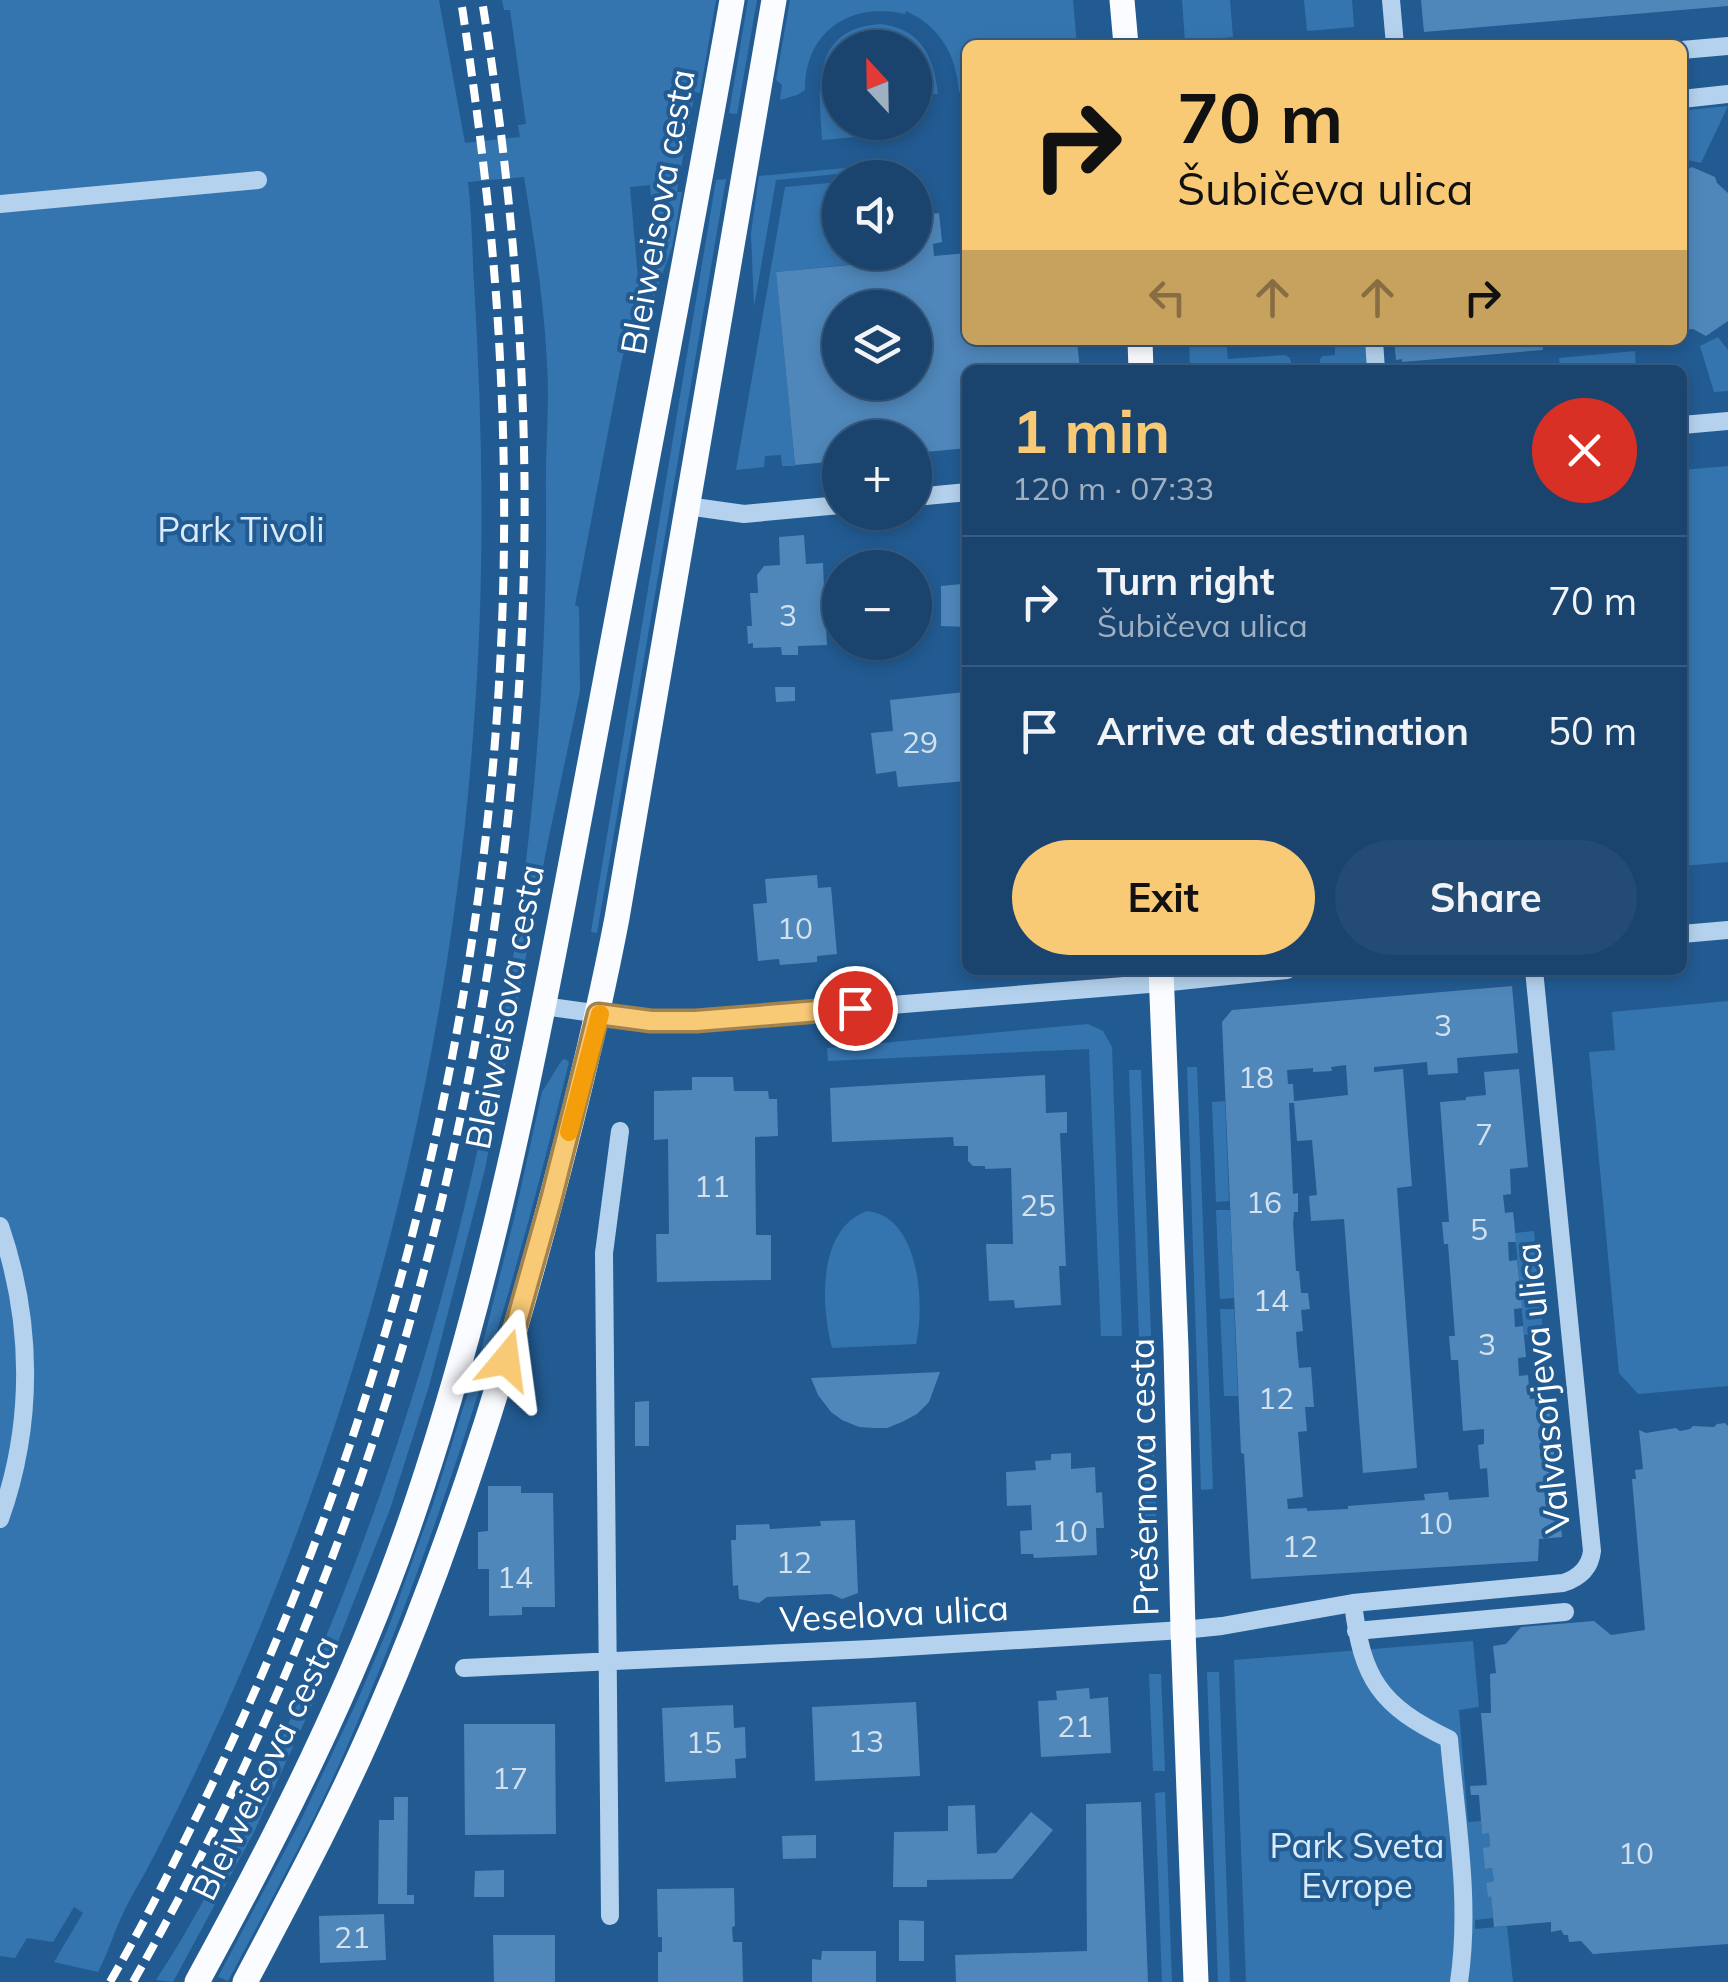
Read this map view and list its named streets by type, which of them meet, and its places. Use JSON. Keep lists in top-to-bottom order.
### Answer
{
  "streets": {
    "main road": ["Bleiweisova cesta", "Prešernova cesta"],
    "street": ["Valvasorjeva ulica", "Veselova ulica"]
  },
  "crossings": [
    ["Valvasorjeva ulica", "Prešernova cesta"],
    ["Valvasorjeva ulica", "Veselova ulica"],
    ["Prešernova cesta", "Veselova ulica"]
  ],
  "parks": ["Park Tivoli", "Park Sveta Evrope"],
  "house_numbers": [
    "3",
    "29",
    "10",
    "3",
    "18",
    "7",
    "11",
    "16",
    "25",
    "5",
    "14",
    "3",
    "12",
    "10",
    "10",
    "12",
    "12",
    "14",
    "21",
    "13",
    "15",
    "17",
    "10",
    "21"
  ],
  "north": "top",
  "page": {
    "map_buttons": ["+", "−"],
    "turn": ["70 m", "Šubičeva ulica"],
    "heading": ["1 min", "120 m · 07:33"],
    "list": [
      {
        "name": "Turn right",
        "note": "Šubičeva ulica",
        "value": "70 m"
      },
      {
        "name": "Arrive at destination",
        "value": "50 m"
      }
    ],
    "buttons": ["Exit", "Share"]
  }
}
